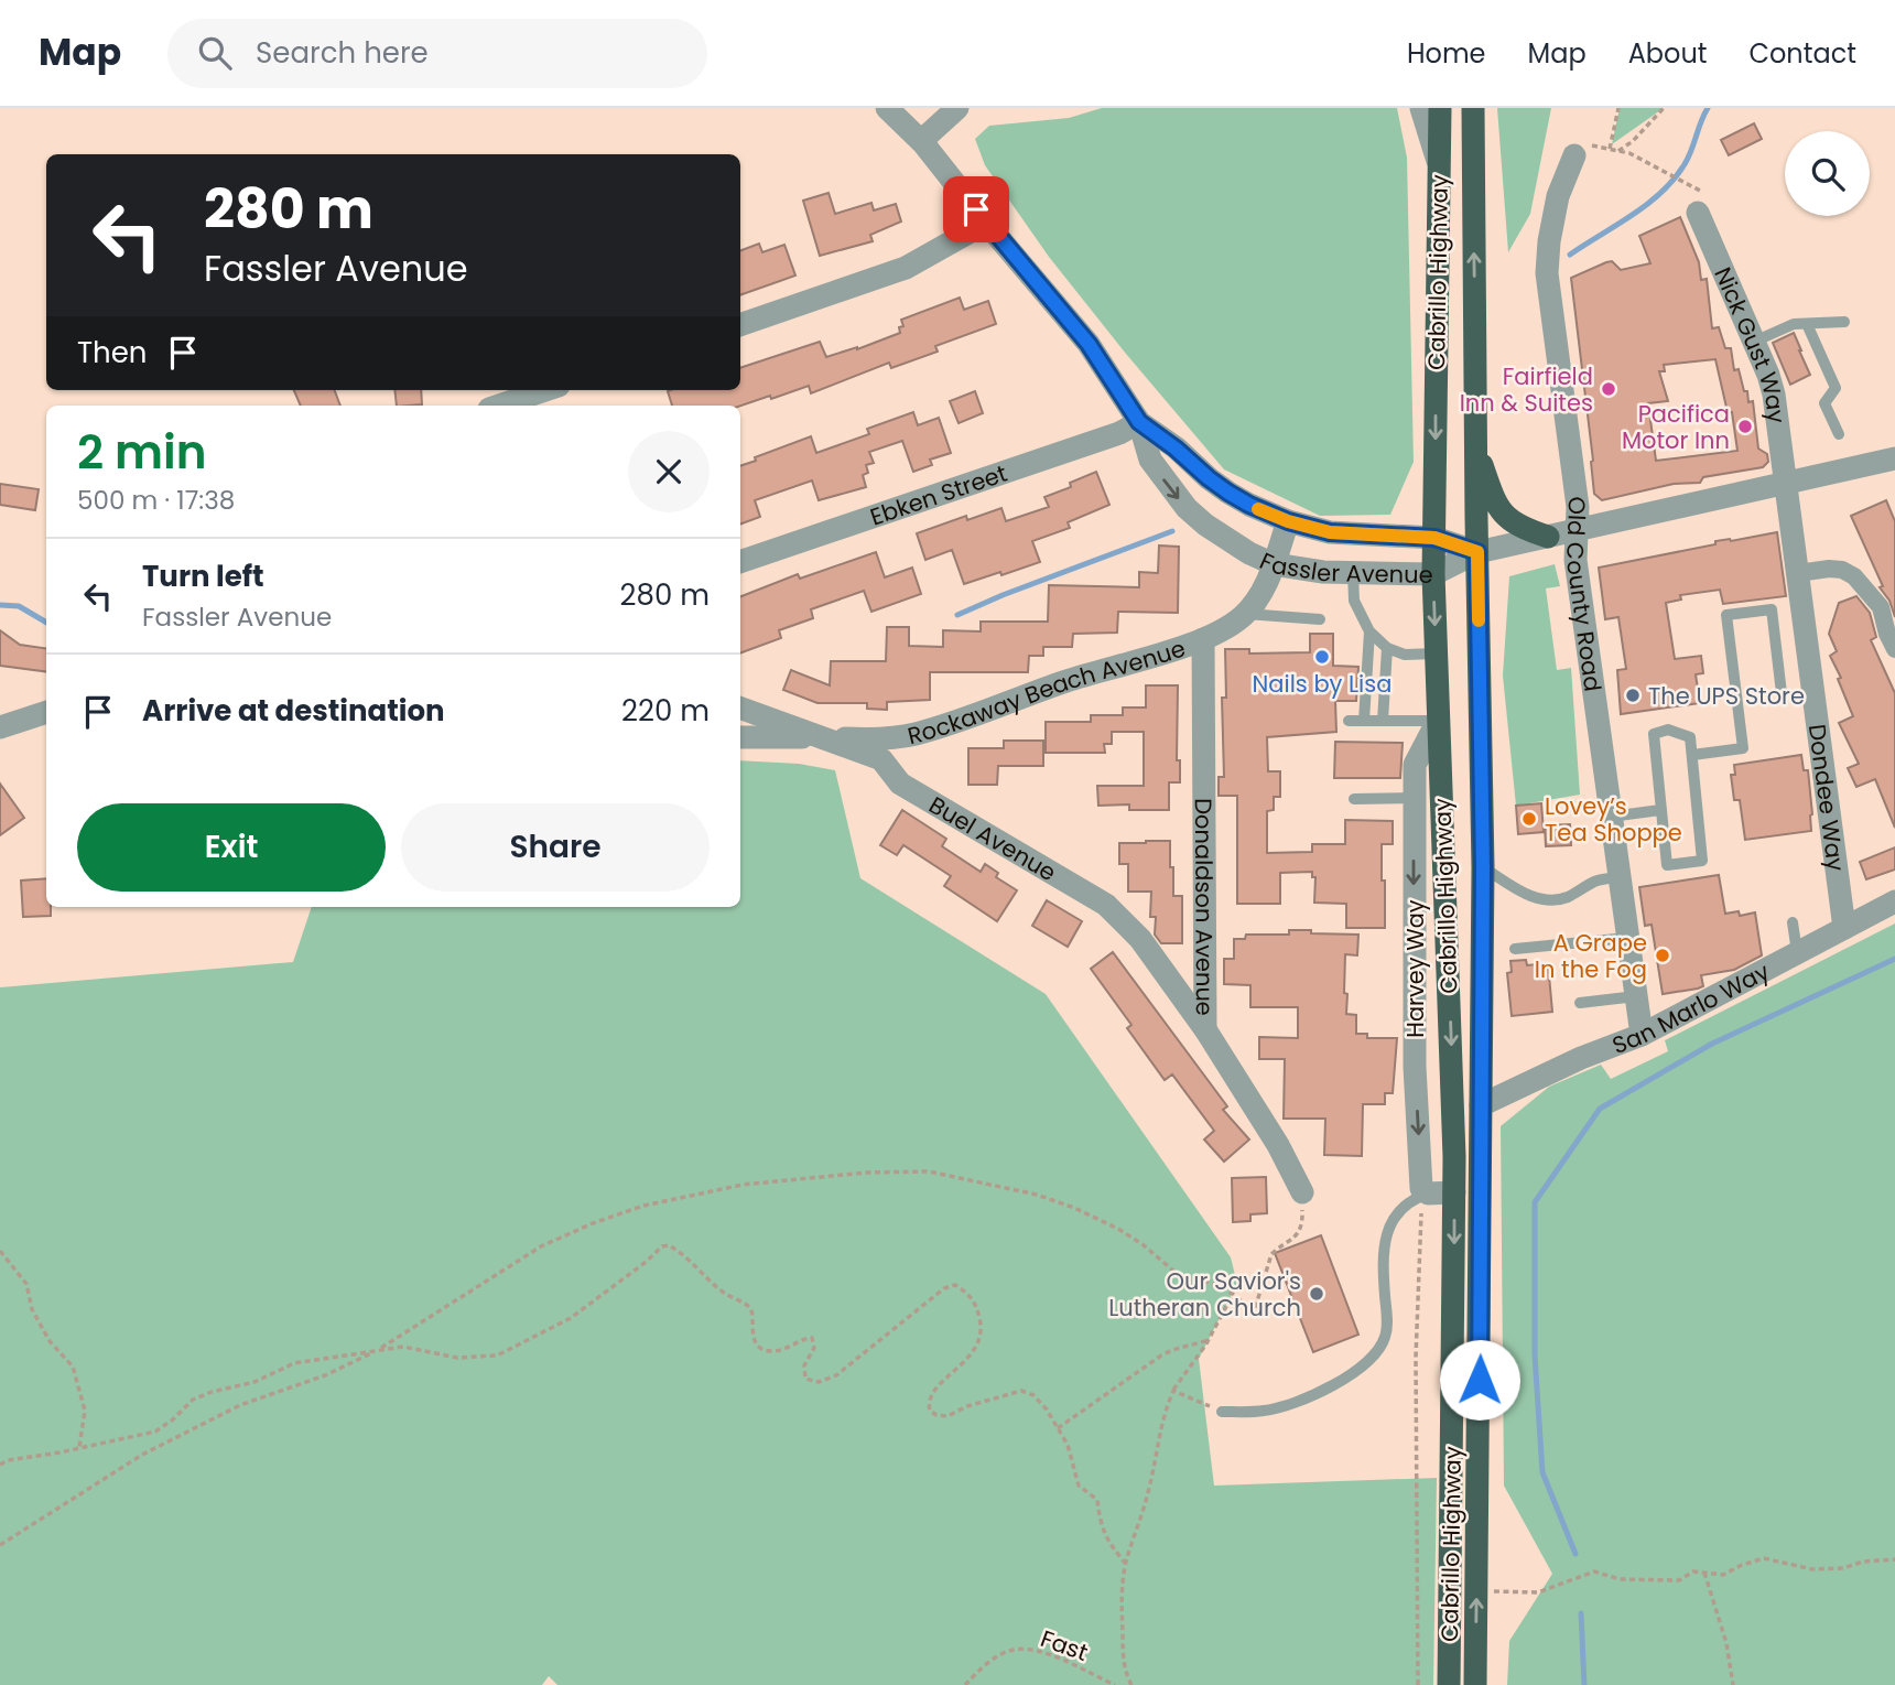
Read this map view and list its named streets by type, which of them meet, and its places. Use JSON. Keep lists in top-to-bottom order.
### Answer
{
  "streets": {
    "highway": ["Cabrillo Highway"],
    "street": [
      "Nick Gust Way",
      "Ebken Street",
      "Fassler Avenue",
      "Old County Road",
      "Rockaway Beach Avenue",
      "Dondee Way",
      "Buel Avenue",
      "Donaldson Avenue",
      "Harvey Way",
      "San Marlo Way"
    ],
    "path": ["Fast"]
  },
  "crossings": [
    ["Cabrillo Highway", "Fassler Avenue"],
    ["Cabrillo Highway", "Harvey Way"],
    ["Cabrillo Highway", "San Marlo Way"],
    ["Nick Gust Way", "Dondee Way"],
    ["Ebken Street", "Fassler Avenue"],
    ["Fassler Avenue", "Rockaway Beach Avenue"],
    ["Old County Road", "San Marlo Way"],
    ["Rockaway Beach Avenue", "Buel Avenue"],
    ["Rockaway Beach Avenue", "Donaldson Avenue"],
    ["Dondee Way", "San Marlo Way"],
    ["Buel Avenue", "Donaldson Avenue"]
  ],
  "one_way": ["Harvey Way"],
  "places": [
    "Fairfield Inn & Suites",
    "Pacifica Motor Inn",
    "Nails by Lisa",
    "The UPS Store",
    "Lovey’s Tea Shoppe",
    "A Grape In the Fog",
    "Our Savior's Lutheran Church"
  ],
  "page": {
    "header": "Map",
    "search": "Search here",
    "nav": [
      "Home",
      "Map",
      "About",
      "Contact"
    ],
    "turn": ["280 m", "Fassler Avenue"],
    "then": "Then",
    "heading": ["2 min", "500 m · 17:38"],
    "list": [
      {
        "name": "Turn left",
        "note": "Fassler Avenue",
        "value": "280 m"
      },
      {
        "name": "Arrive at destination",
        "value": "220 m"
      }
    ],
    "buttons": ["Exit", "Share"]
  }
}
